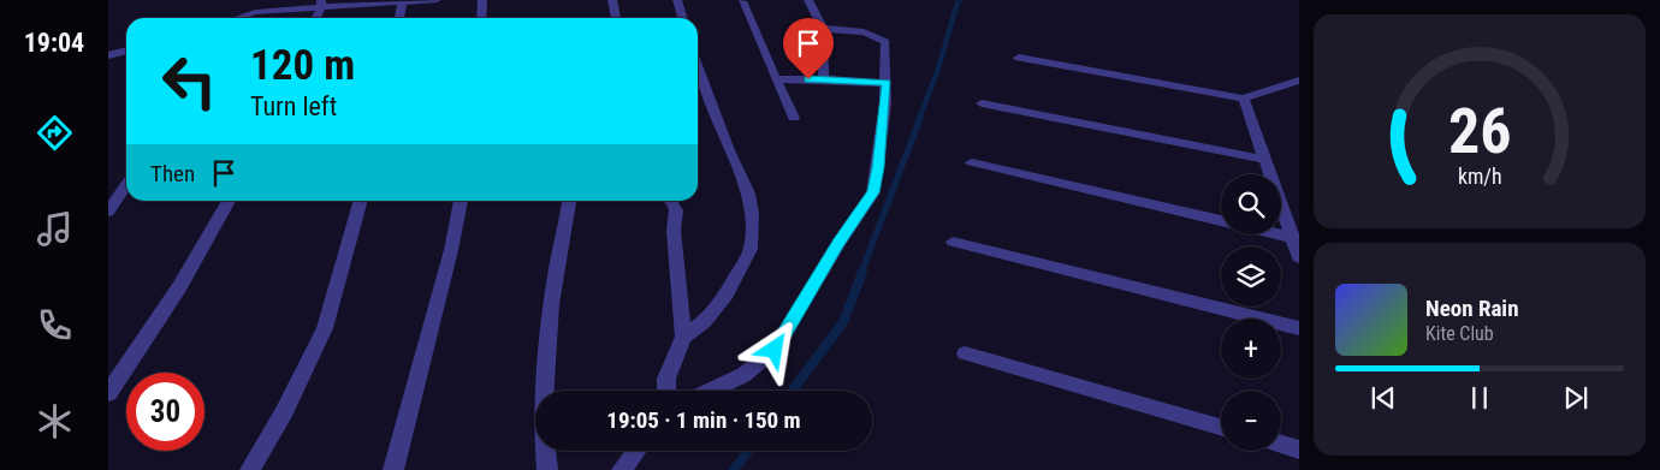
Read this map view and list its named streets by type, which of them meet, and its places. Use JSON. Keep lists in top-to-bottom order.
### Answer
{
  "page": {
    "tabs": "19:04",
    "turn": ["120 m", "Turn left"],
    "then": "Then",
    "map_buttons": ["+", "−"],
    "song": ["Neon Rain", "Kite Club"],
    "limit": "30",
    "trip": "19:05 · 1 min · 150 m",
    "gauge": ["26", "km/h"]
  }
}
